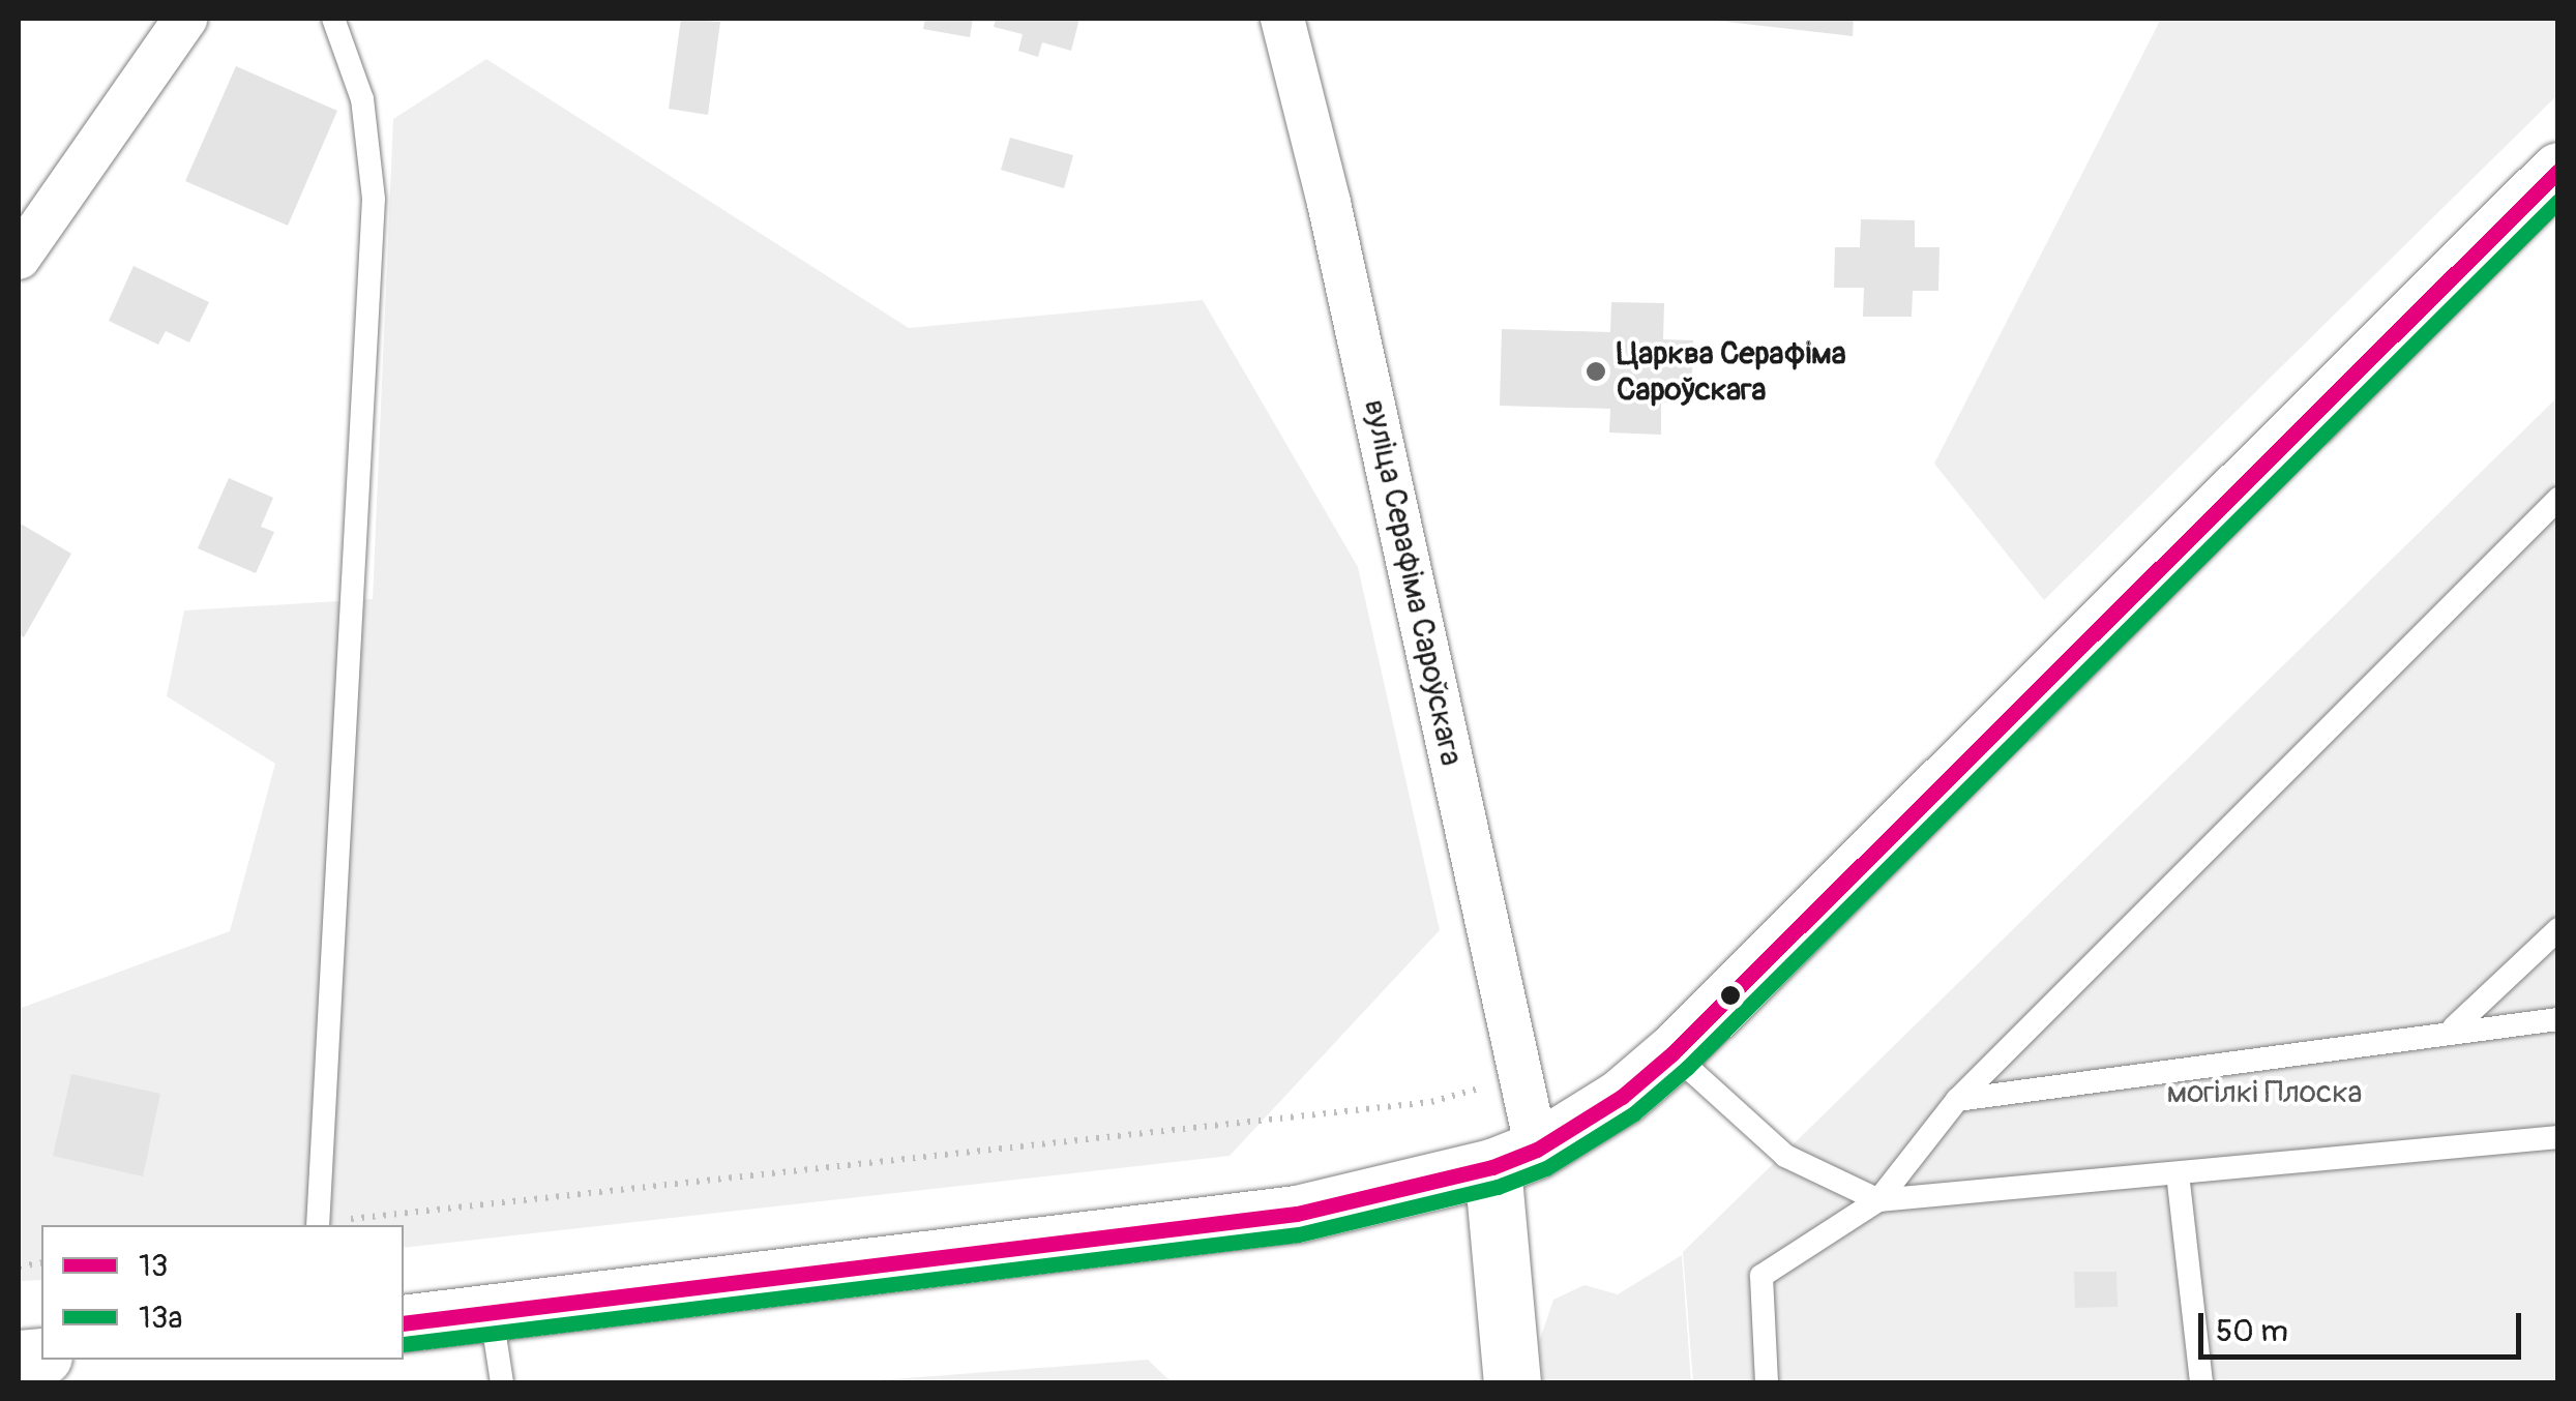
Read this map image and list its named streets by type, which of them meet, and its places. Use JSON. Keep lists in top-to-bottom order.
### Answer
{
  "streets": {
    "street": ["вуліца Серафіма Сароўскага"]
  },
  "parks": ["могілкі Плоска"],
  "places": ["Царква Серафіма Сароўскага"],
  "lines": ["transit line 13", "transit line 13а"],
  "legend": ["13", "13а"],
  "scale_bar": "50 m"
}
